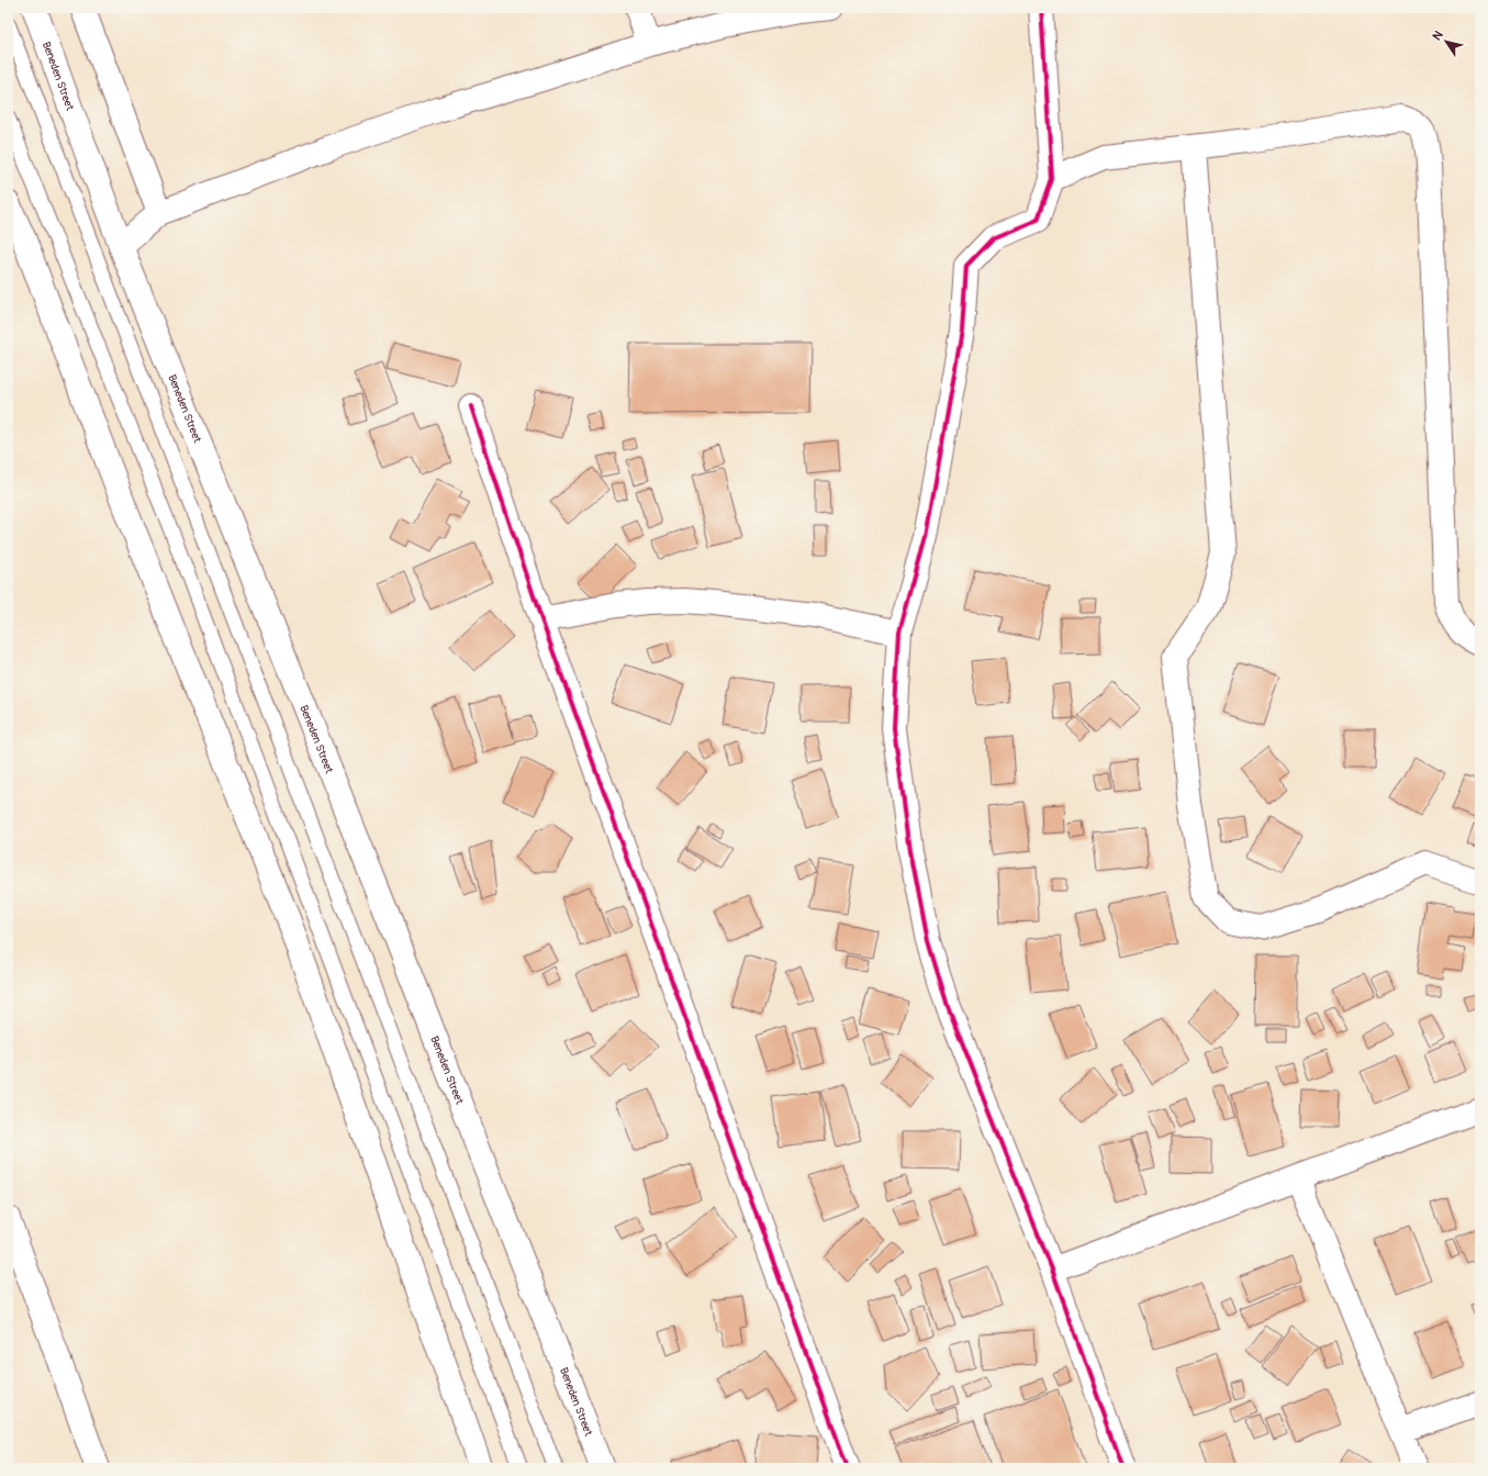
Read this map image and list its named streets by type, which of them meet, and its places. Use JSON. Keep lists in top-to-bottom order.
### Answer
{
  "streets": {
    "street": ["Beneden Street"]
  },
  "north": "top left"
}
